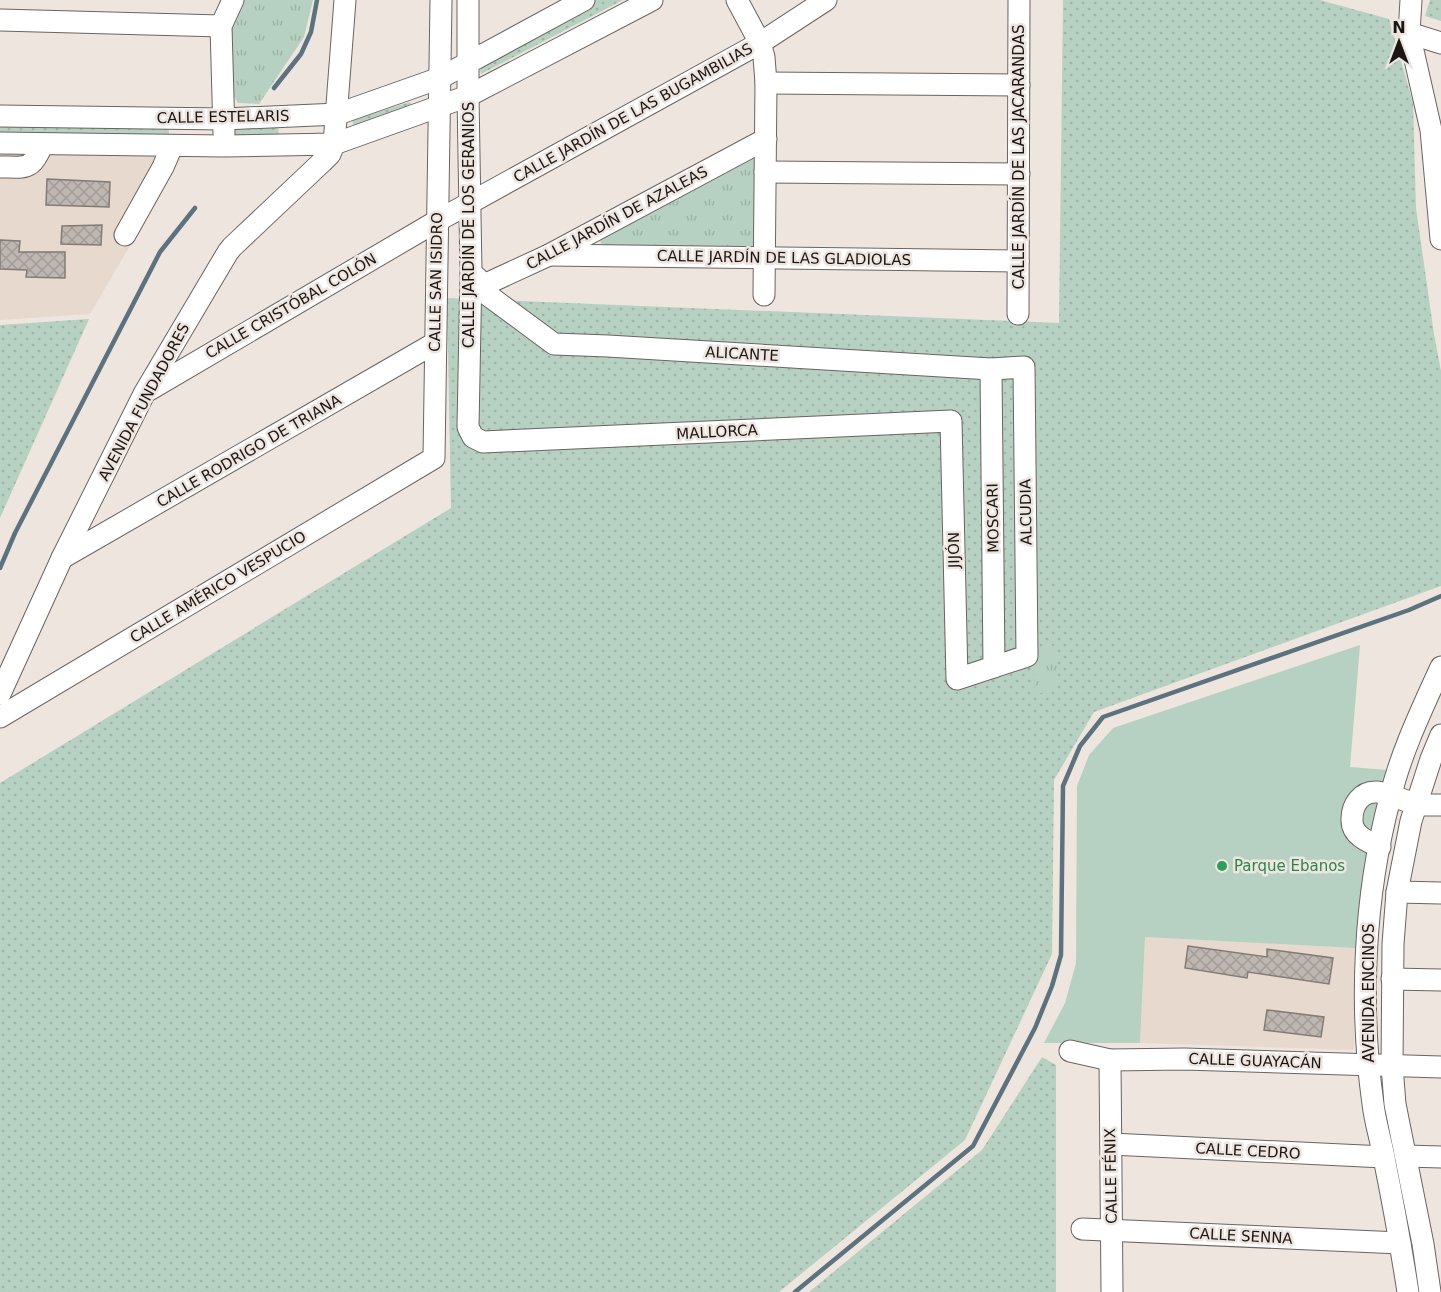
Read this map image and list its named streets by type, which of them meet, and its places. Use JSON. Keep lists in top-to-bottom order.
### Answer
{
  "streets": {
    "street": [
      "CALLE JARDÍN DE LAS BUGAMBILIAS",
      "CALLE ESTELARIS",
      "CALLE JARDÍN DE LAS JACARANDAS",
      "CALLE JARDÍN DE AZALEAS",
      "CALLE JARDÍN DE LOS GERANIOS",
      "CALLE JARDÍN DE LAS GLADIOLAS",
      "CALLE SAN ISIDRO",
      "CALLE CRISTÓBAL COLÓN",
      "ALICANTE",
      "AVENIDA FUNDADORES",
      "MALLORCA",
      "CALLE RODRIGO DE TRIANA",
      "ALCUDIA",
      "MOSCARI",
      "JIJÓN",
      "CALLE AMÉRICO VESPUCIO",
      "AVENIDA ENCINOS",
      "CALLE GUAYACÁN",
      "CALLE CEDRO",
      "CALLE FÉNIX",
      "CALLE SENNA"
    ]
  },
  "crossings": [
    ["CALLE JARDÍN DE LAS BUGAMBILIAS", "CALLE JARDÍN DE LOS GERANIOS"],
    ["CALLE JARDÍN DE LAS BUGAMBILIAS", "CALLE SAN ISIDRO"],
    ["CALLE JARDÍN DE LAS BUGAMBILIAS", "CALLE CRISTÓBAL COLÓN"],
    ["CALLE ESTELARIS", "CALLE JARDÍN DE LOS GERANIOS"],
    ["CALLE ESTELARIS", "CALLE SAN ISIDRO"],
    ["CALLE ESTELARIS", "AVENIDA FUNDADORES"],
    ["CALLE JARDÍN DE LAS JACARANDAS", "CALLE JARDÍN DE LAS GLADIOLAS"],
    ["CALLE JARDÍN DE AZALEAS", "CALLE JARDÍN DE LOS GERANIOS"],
    ["CALLE JARDÍN DE AZALEAS", "CALLE JARDÍN DE LAS GLADIOLAS"],
    ["CALLE JARDÍN DE AZALEAS", "ALICANTE"],
    ["CALLE JARDÍN DE LOS GERANIOS", "CALLE SAN ISIDRO"],
    ["CALLE JARDÍN DE LOS GERANIOS", "ALICANTE"],
    ["CALLE JARDÍN DE LOS GERANIOS", "MALLORCA"],
    ["CALLE SAN ISIDRO", "CALLE CRISTÓBAL COLÓN"],
    ["CALLE SAN ISIDRO", "CALLE RODRIGO DE TRIANA"],
    ["CALLE SAN ISIDRO", "CALLE AMÉRICO VESPUCIO"],
    ["CALLE CRISTÓBAL COLÓN", "AVENIDA FUNDADORES"],
    ["ALICANTE", "ALCUDIA"],
    ["ALICANTE", "MOSCARI"],
    ["AVENIDA FUNDADORES", "CALLE RODRIGO DE TRIANA"],
    ["MALLORCA", "JIJÓN"],
    ["ALCUDIA", "MOSCARI"],
    ["ALCUDIA", "JIJÓN"],
    ["MOSCARI", "JIJÓN"],
    ["AVENIDA ENCINOS", "CALLE GUAYACÁN"],
    ["AVENIDA ENCINOS", "CALLE CEDRO"],
    ["AVENIDA ENCINOS", "CALLE SENNA"],
    ["CALLE GUAYACÁN", "CALLE FÉNIX"],
    ["CALLE CEDRO", "CALLE FÉNIX"],
    ["CALLE FÉNIX", "CALLE SENNA"]
  ],
  "places": ["Parque Ebanos"],
  "north": "top"
}
